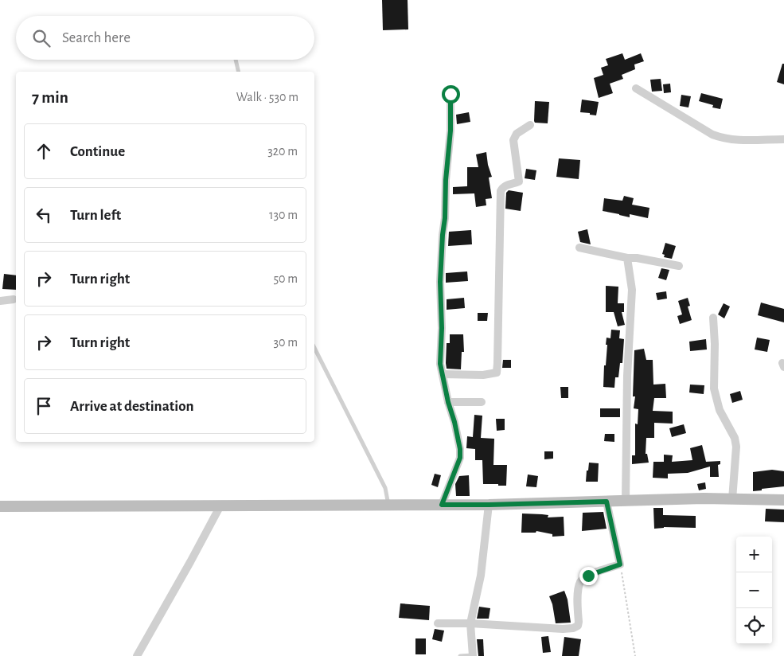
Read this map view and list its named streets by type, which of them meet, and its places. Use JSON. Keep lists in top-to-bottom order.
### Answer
{
  "page": {
    "search": "Search here",
    "heading": ["7 min", "Walk · 530 m"],
    "list": [
      ["Continue", "320 m"],
      ["Turn left", "130 m"],
      ["Turn right", "50 m"],
      ["Turn right", "30 m"],
      "Arrive at destination"
    ],
    "map_buttons": ["+", "−"]
  }
}
